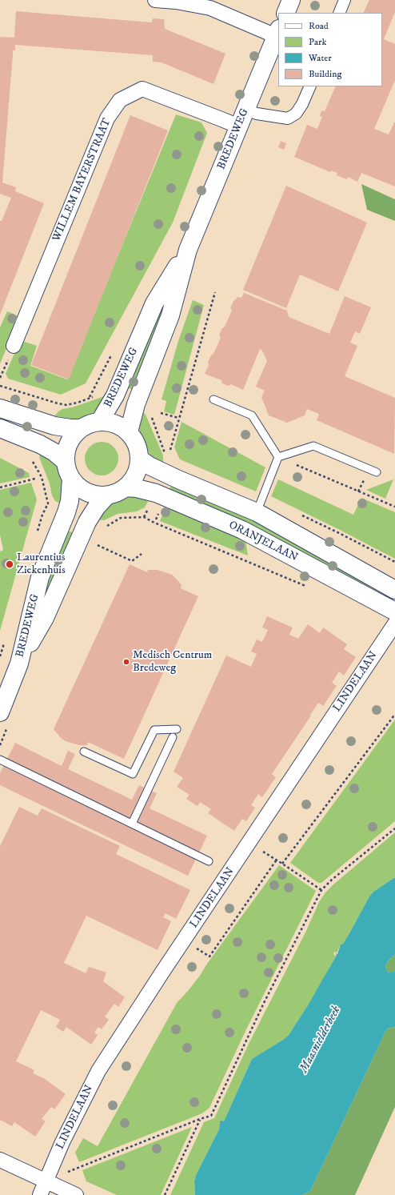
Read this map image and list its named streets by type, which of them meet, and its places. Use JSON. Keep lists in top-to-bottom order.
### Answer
{
  "streets": {
    "street": [
      "BREDEWEG",
      "WILLEM BAYERSTRAAT",
      "ORANJELAAN",
      "LINDELAAN"
    ]
  },
  "crossings": [
    ["BREDEWEG", "WILLEM BAYERSTRAAT"],
    ["BREDEWEG", "ORANJELAAN"],
    ["ORANJELAAN", "LINDELAAN"]
  ],
  "water": ["Maasnielderbeek"],
  "places": ["Laurentius Ziekenhuis", "Medisch Centrum Bredeweg"],
  "legend": [
    "Road",
    "Park",
    "Water",
    "Building"
  ]
}
